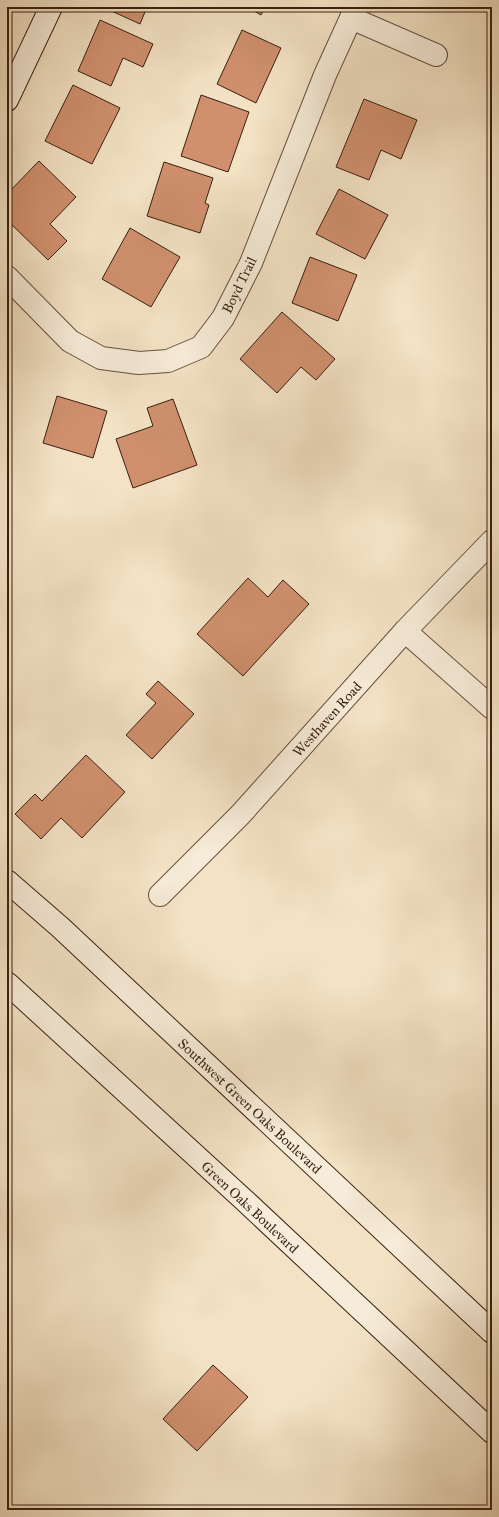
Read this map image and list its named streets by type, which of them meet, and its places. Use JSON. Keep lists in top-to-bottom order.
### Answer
{
  "streets": {
    "street": [
      "Boyd Trail",
      "Westhaven Road",
      "Southwest Green Oaks Boulevard",
      "Green Oaks Boulevard"
    ]
  }
}
